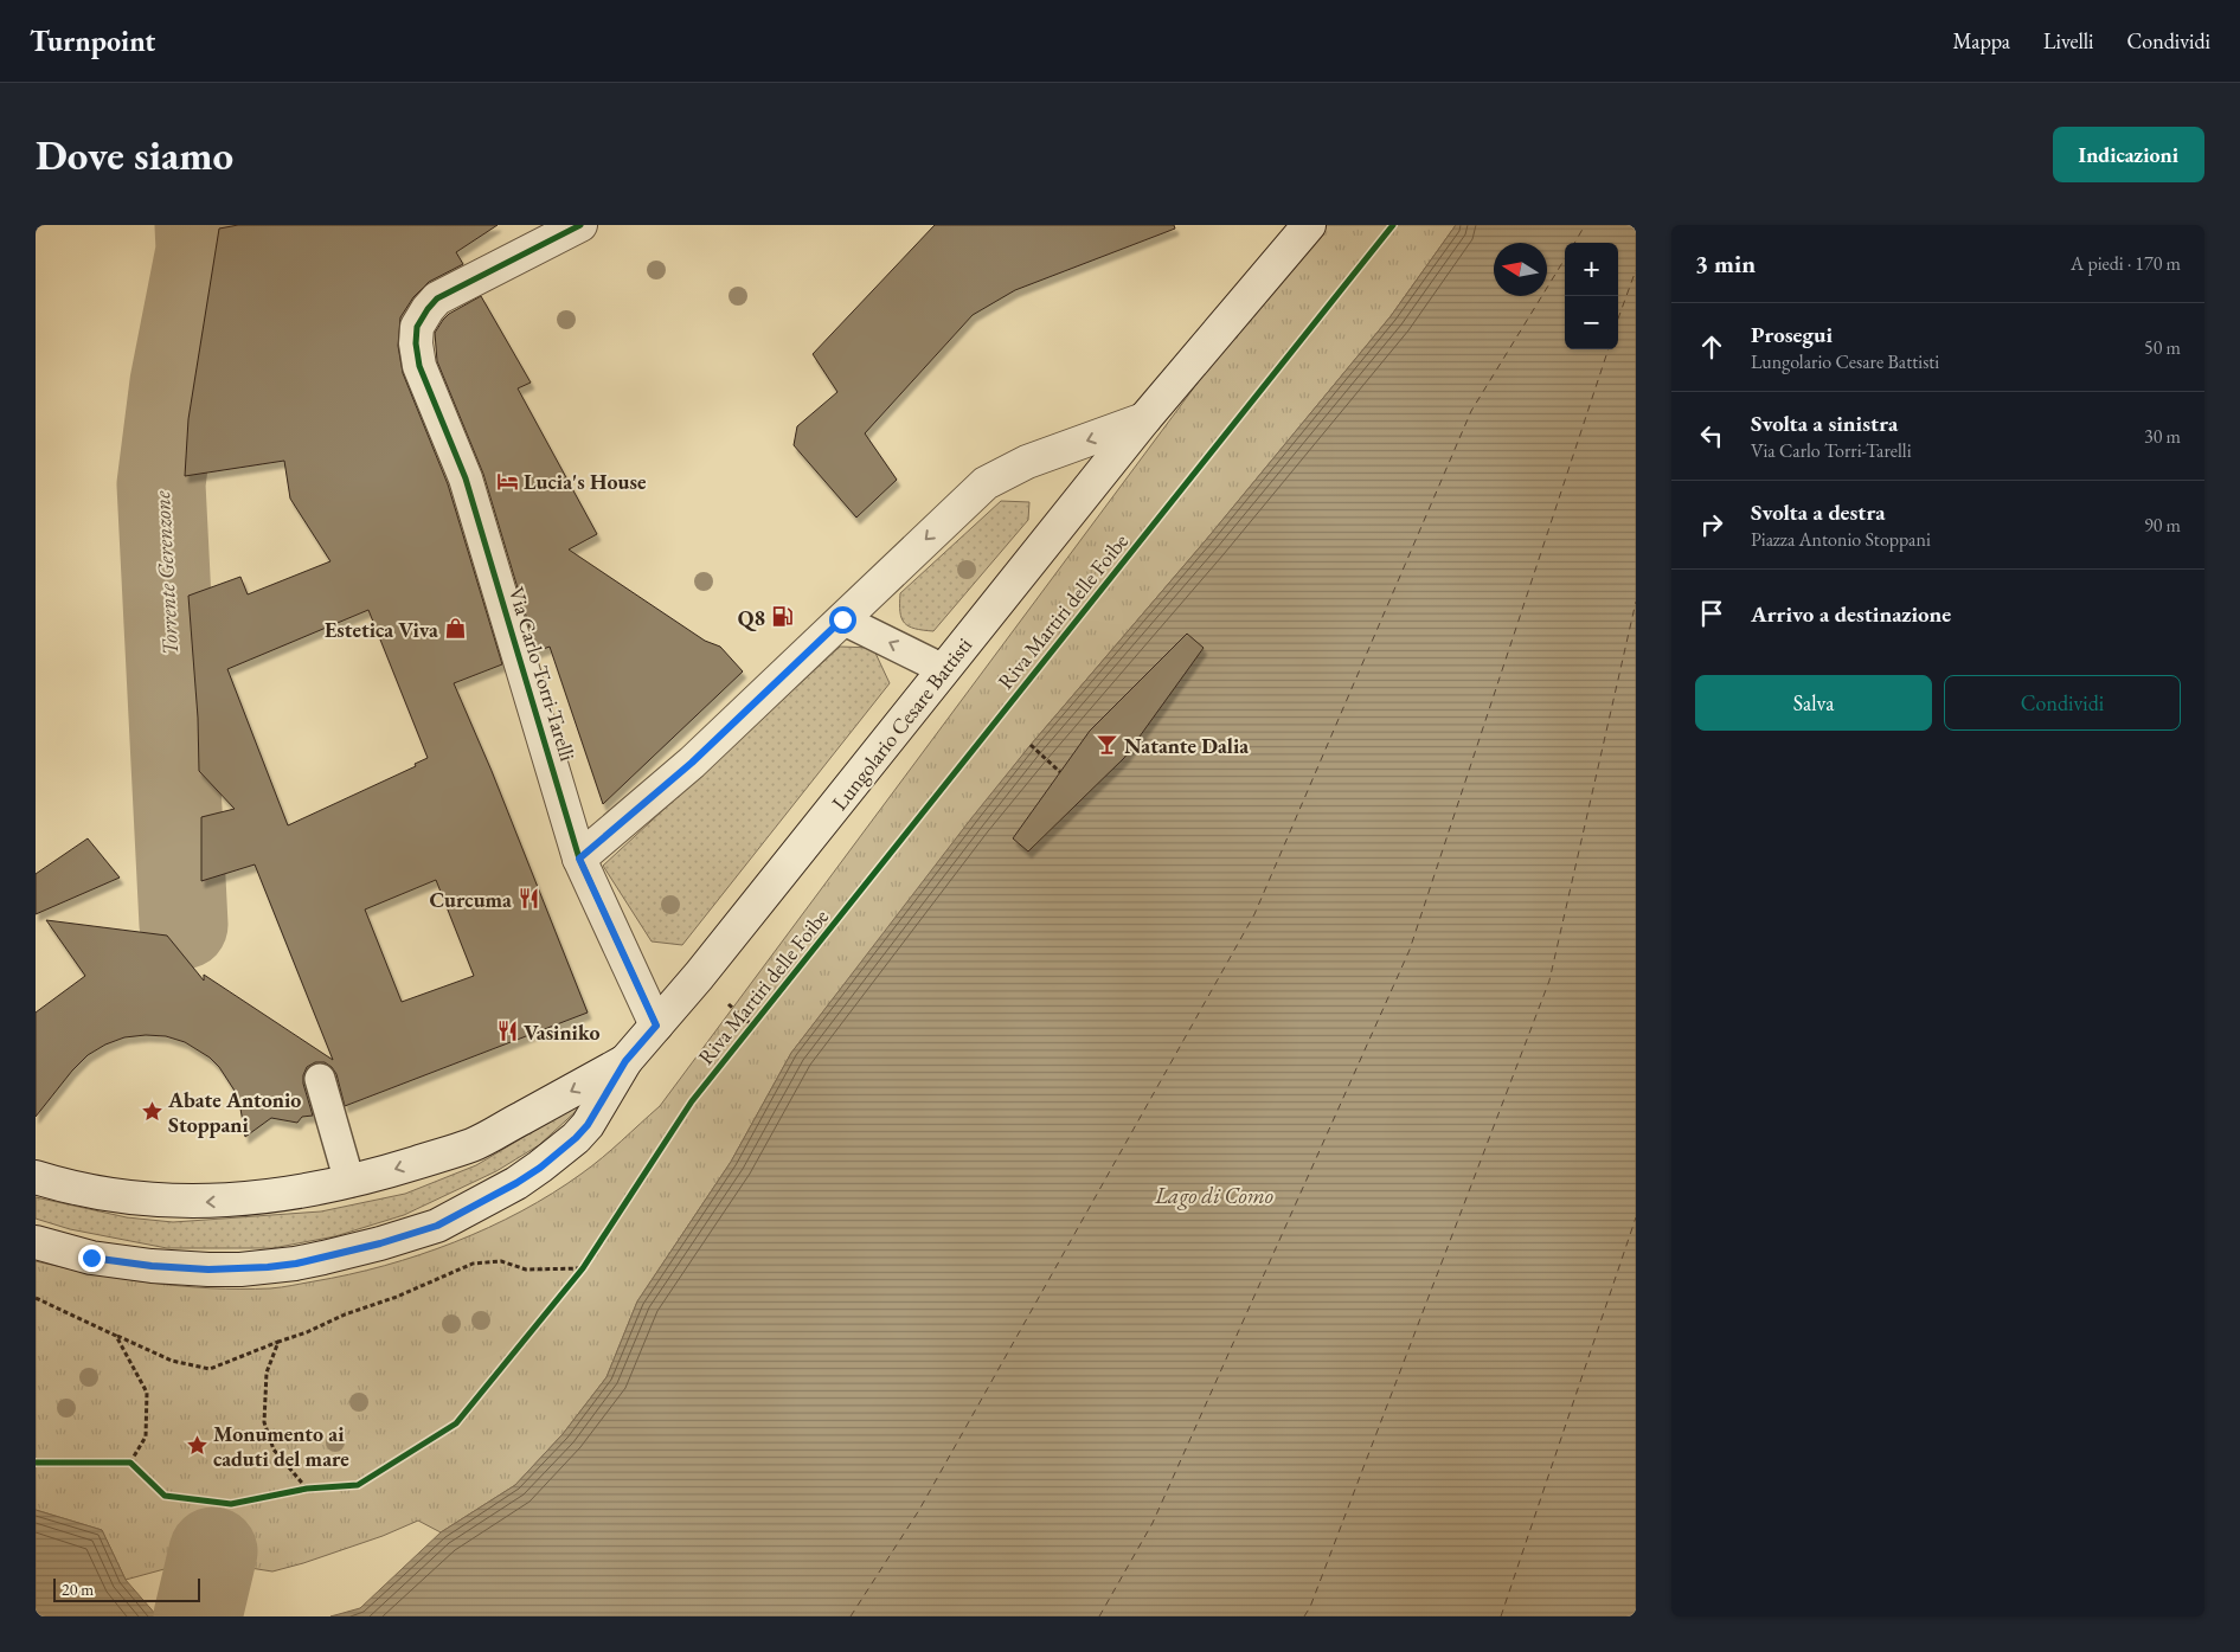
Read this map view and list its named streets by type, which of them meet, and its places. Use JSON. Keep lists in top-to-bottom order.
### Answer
{
  "streets": {
    "main road": ["Via Carlo Torri-Tarelli", "Lungolario Cesare Battisti"],
    "cycle path": ["Riva Martiri delle Foibe"]
  },
  "crossings": [
    ["Via Carlo Torri-Tarelli", "Lungolario Cesare Battisti"]
  ],
  "water": ["Torrente Gerenzone", "Lago di Como"],
  "places": {
    "hotel": ["Lucia's House"],
    "fuel station": ["Q8"],
    "shop": ["Estetica Viva"],
    "bar": ["Natante Dalia"],
    "restaurant": ["Curcuma", "Vasiniko"],
    "place": ["Abate Antonio Stoppani", "Monumento ai caduti del mare"]
  },
  "scale_bar": "20 m",
  "north": "left",
  "page": {
    "header": "Turnpoint",
    "nav": ["Mappa", "Livelli", "Condividi"],
    "buttons": [
      "Indicazioni",
      ["Salva", "Condividi"]
    ],
    "title": "Dove siamo",
    "heading": ["3 min", "A piedi · 170 m"],
    "map_buttons": ["+", "−"],
    "list": [
      ["Prosegui", "Lungolario Cesare Battisti", "50 m"],
      ["Svolta a sinistra", "Via Carlo Torri-Tarelli", "30 m"],
      ["Svolta a destra", "Piazza Antonio Stoppani", "90 m"],
      "Arrivo a destinazione"
    ],
    "scale": "20 m"
  }
}
